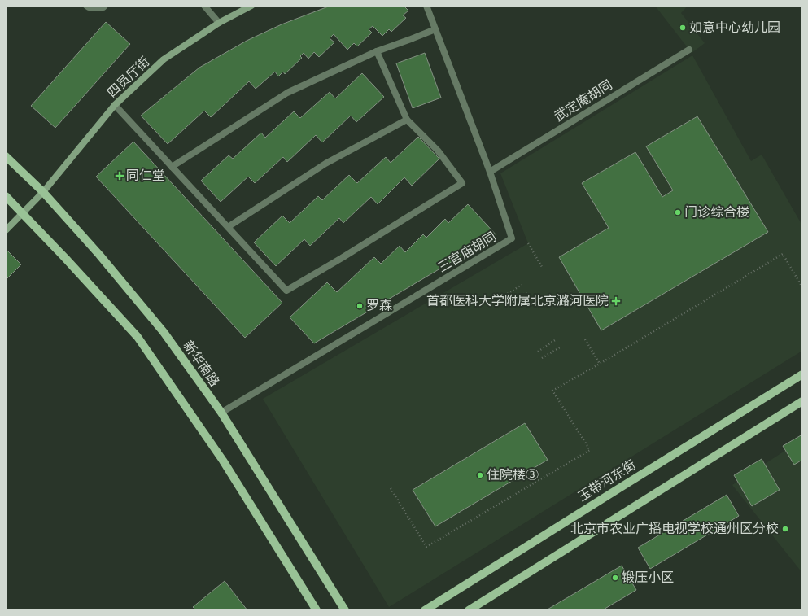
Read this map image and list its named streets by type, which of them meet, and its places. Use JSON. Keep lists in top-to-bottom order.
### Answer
{
  "streets": {
    "main road": ["新华南路", "玉带河东街"],
    "street": ["四员厅街", "武定庵胡同", "三官庙胡同"]
  },
  "crossings": [
    ["四员厅街", "新华南路"],
    ["武定庵胡同", "三官庙胡同"],
    ["三官庙胡同", "新华南路"]
  ],
  "places": {
    "other": [
      "如意中心幼儿园",
      "门诊综合楼",
      "罗森",
      "住院楼③",
      "北京市农业广播电视学校通州区分校",
      "锻压小区"
    ],
    "health": ["同仁堂", "首都医科大学附属北京潞河医院"]
  }
}
